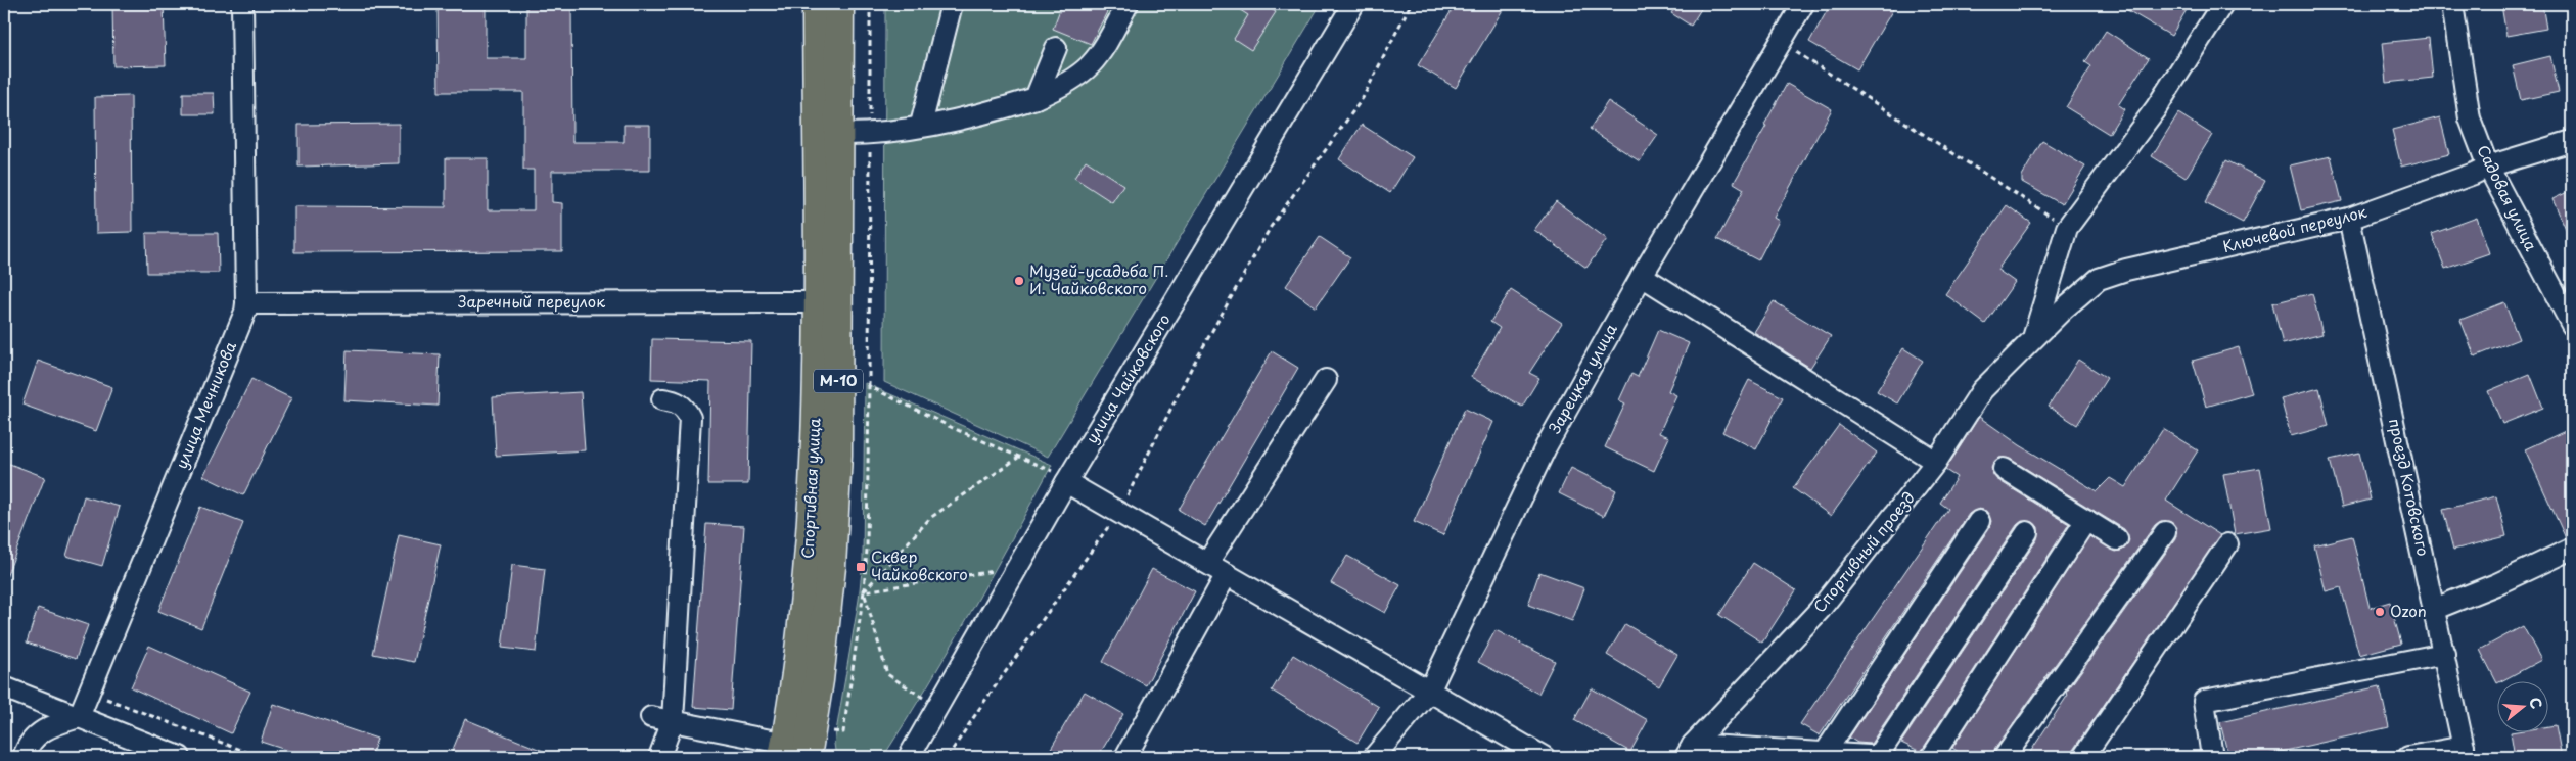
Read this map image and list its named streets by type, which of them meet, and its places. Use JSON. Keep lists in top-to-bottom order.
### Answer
{
  "streets": {
    "highway": ["М-10", "Спортивная улица"],
    "street": [
      "Садовая улица",
      "Ключевой переулок",
      "Заречный переулок",
      "улица Чайковского",
      "Зарецкая улица",
      "улица Мечникова",
      "проезд Котовского",
      "Спортивный проезд"
    ]
  },
  "crossings": [
    ["Садовая улица", "Ключевой переулок"],
    ["Ключевой переулок", "проезд Котовского"],
    ["Ключевой переулок", "Спортивный проезд"],
    ["Заречный переулок", "улица Мечникова"],
    ["Заречный переулок", "Спортивная улица"]
  ],
  "places": {
    "other": ["Музей-усадьба П. И. Чайковского", "Ozon"],
    "transit": ["Сквер Чайковского"]
  },
  "north": "right"
}
